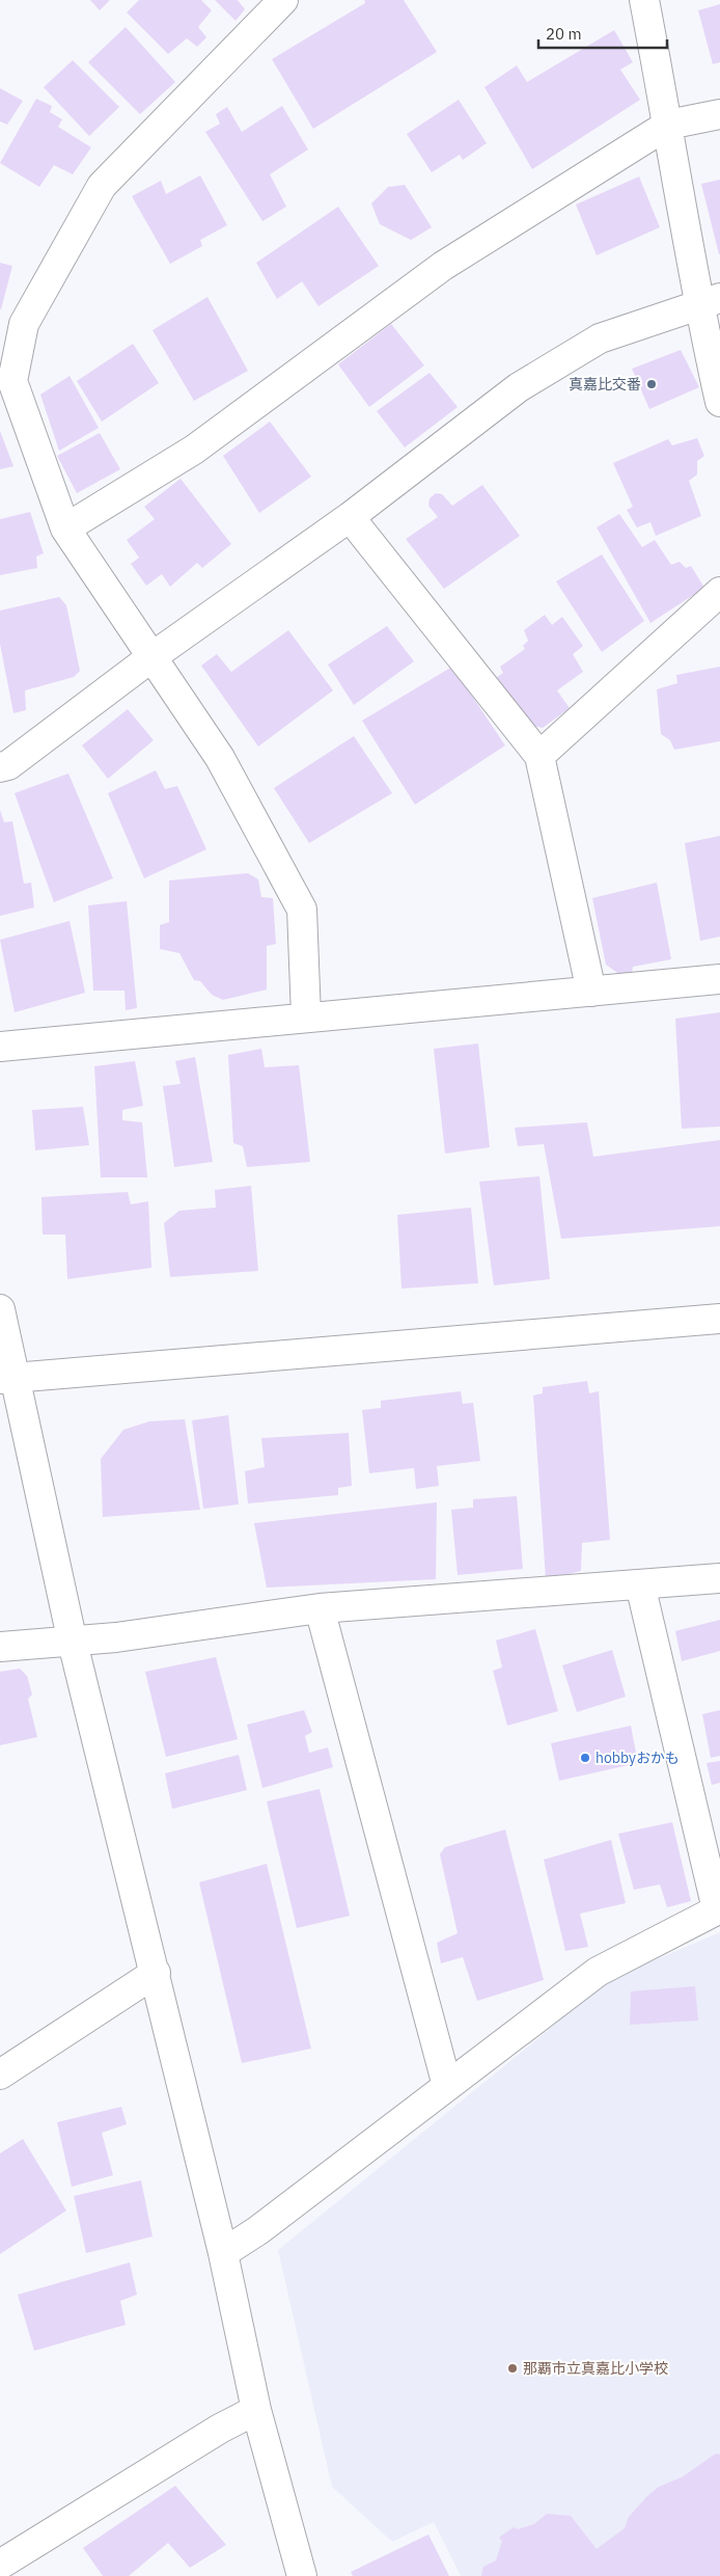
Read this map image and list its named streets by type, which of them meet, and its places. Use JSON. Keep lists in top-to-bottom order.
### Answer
{
  "places": ["真嘉比交番", "hobbyおかも", "那覇市立真嘉比小学校"],
  "scale_bar": "20 m"
}
